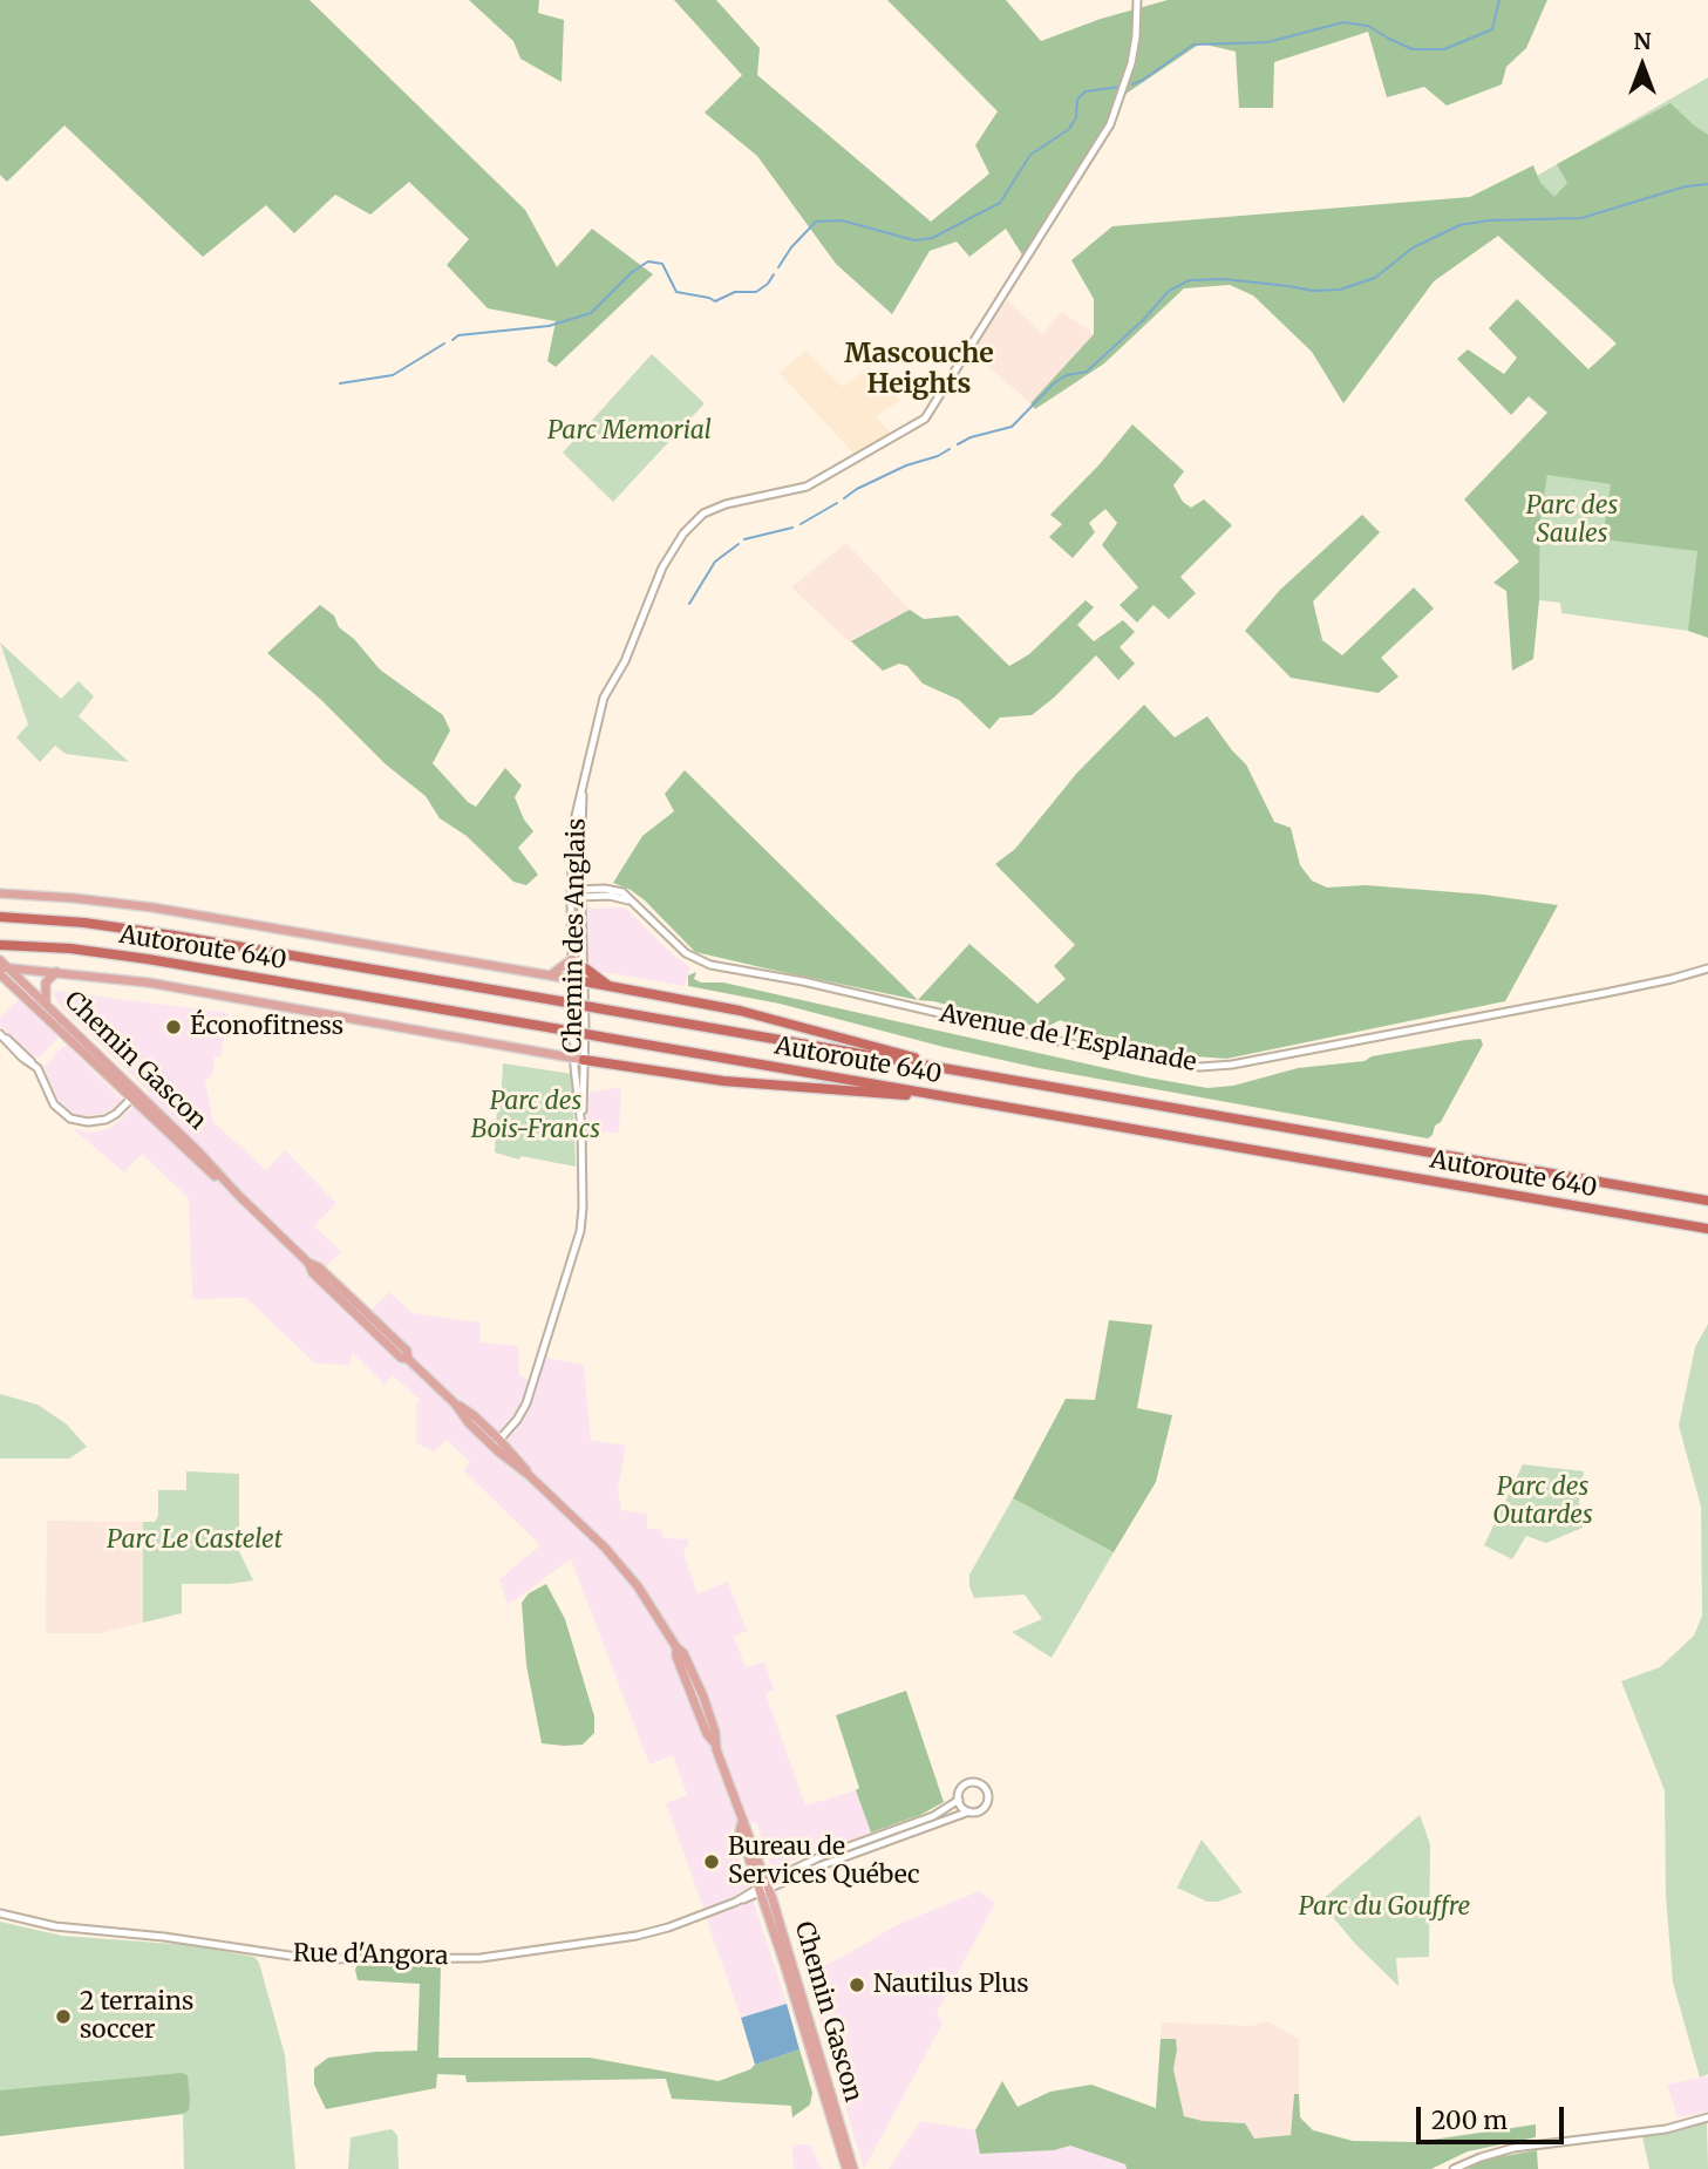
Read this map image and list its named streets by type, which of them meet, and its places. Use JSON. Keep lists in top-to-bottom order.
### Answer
{
  "streets": {
    "highway": ["Autoroute 640"],
    "main road": ["Chemin Gascon"],
    "street": ["Chemin des Anglais", "Avenue de l'Esplanade", "Rue d'Angora"]
  },
  "crossings": [
    ["Chemin des Anglais", "Avenue de l'Esplanade"],
    ["Chemin des Anglais", "Chemin Gascon"],
    ["Chemin Gascon", "Rue d'Angora"]
  ],
  "districts": ["Mascouche Heights"],
  "parks": [
    "Parc Memorial",
    "Parc des Saules",
    "Parc des Bois-Francs",
    "Parc des Outardes",
    "Parc Le Castelet",
    "Parc du Gouffre"
  ],
  "places": [
    "Éconofitness",
    "Bureau de Services Québec",
    "Nautilus Plus",
    "2 terrains soccer"
  ],
  "scale_bar": "200 m",
  "north": "top"
}
